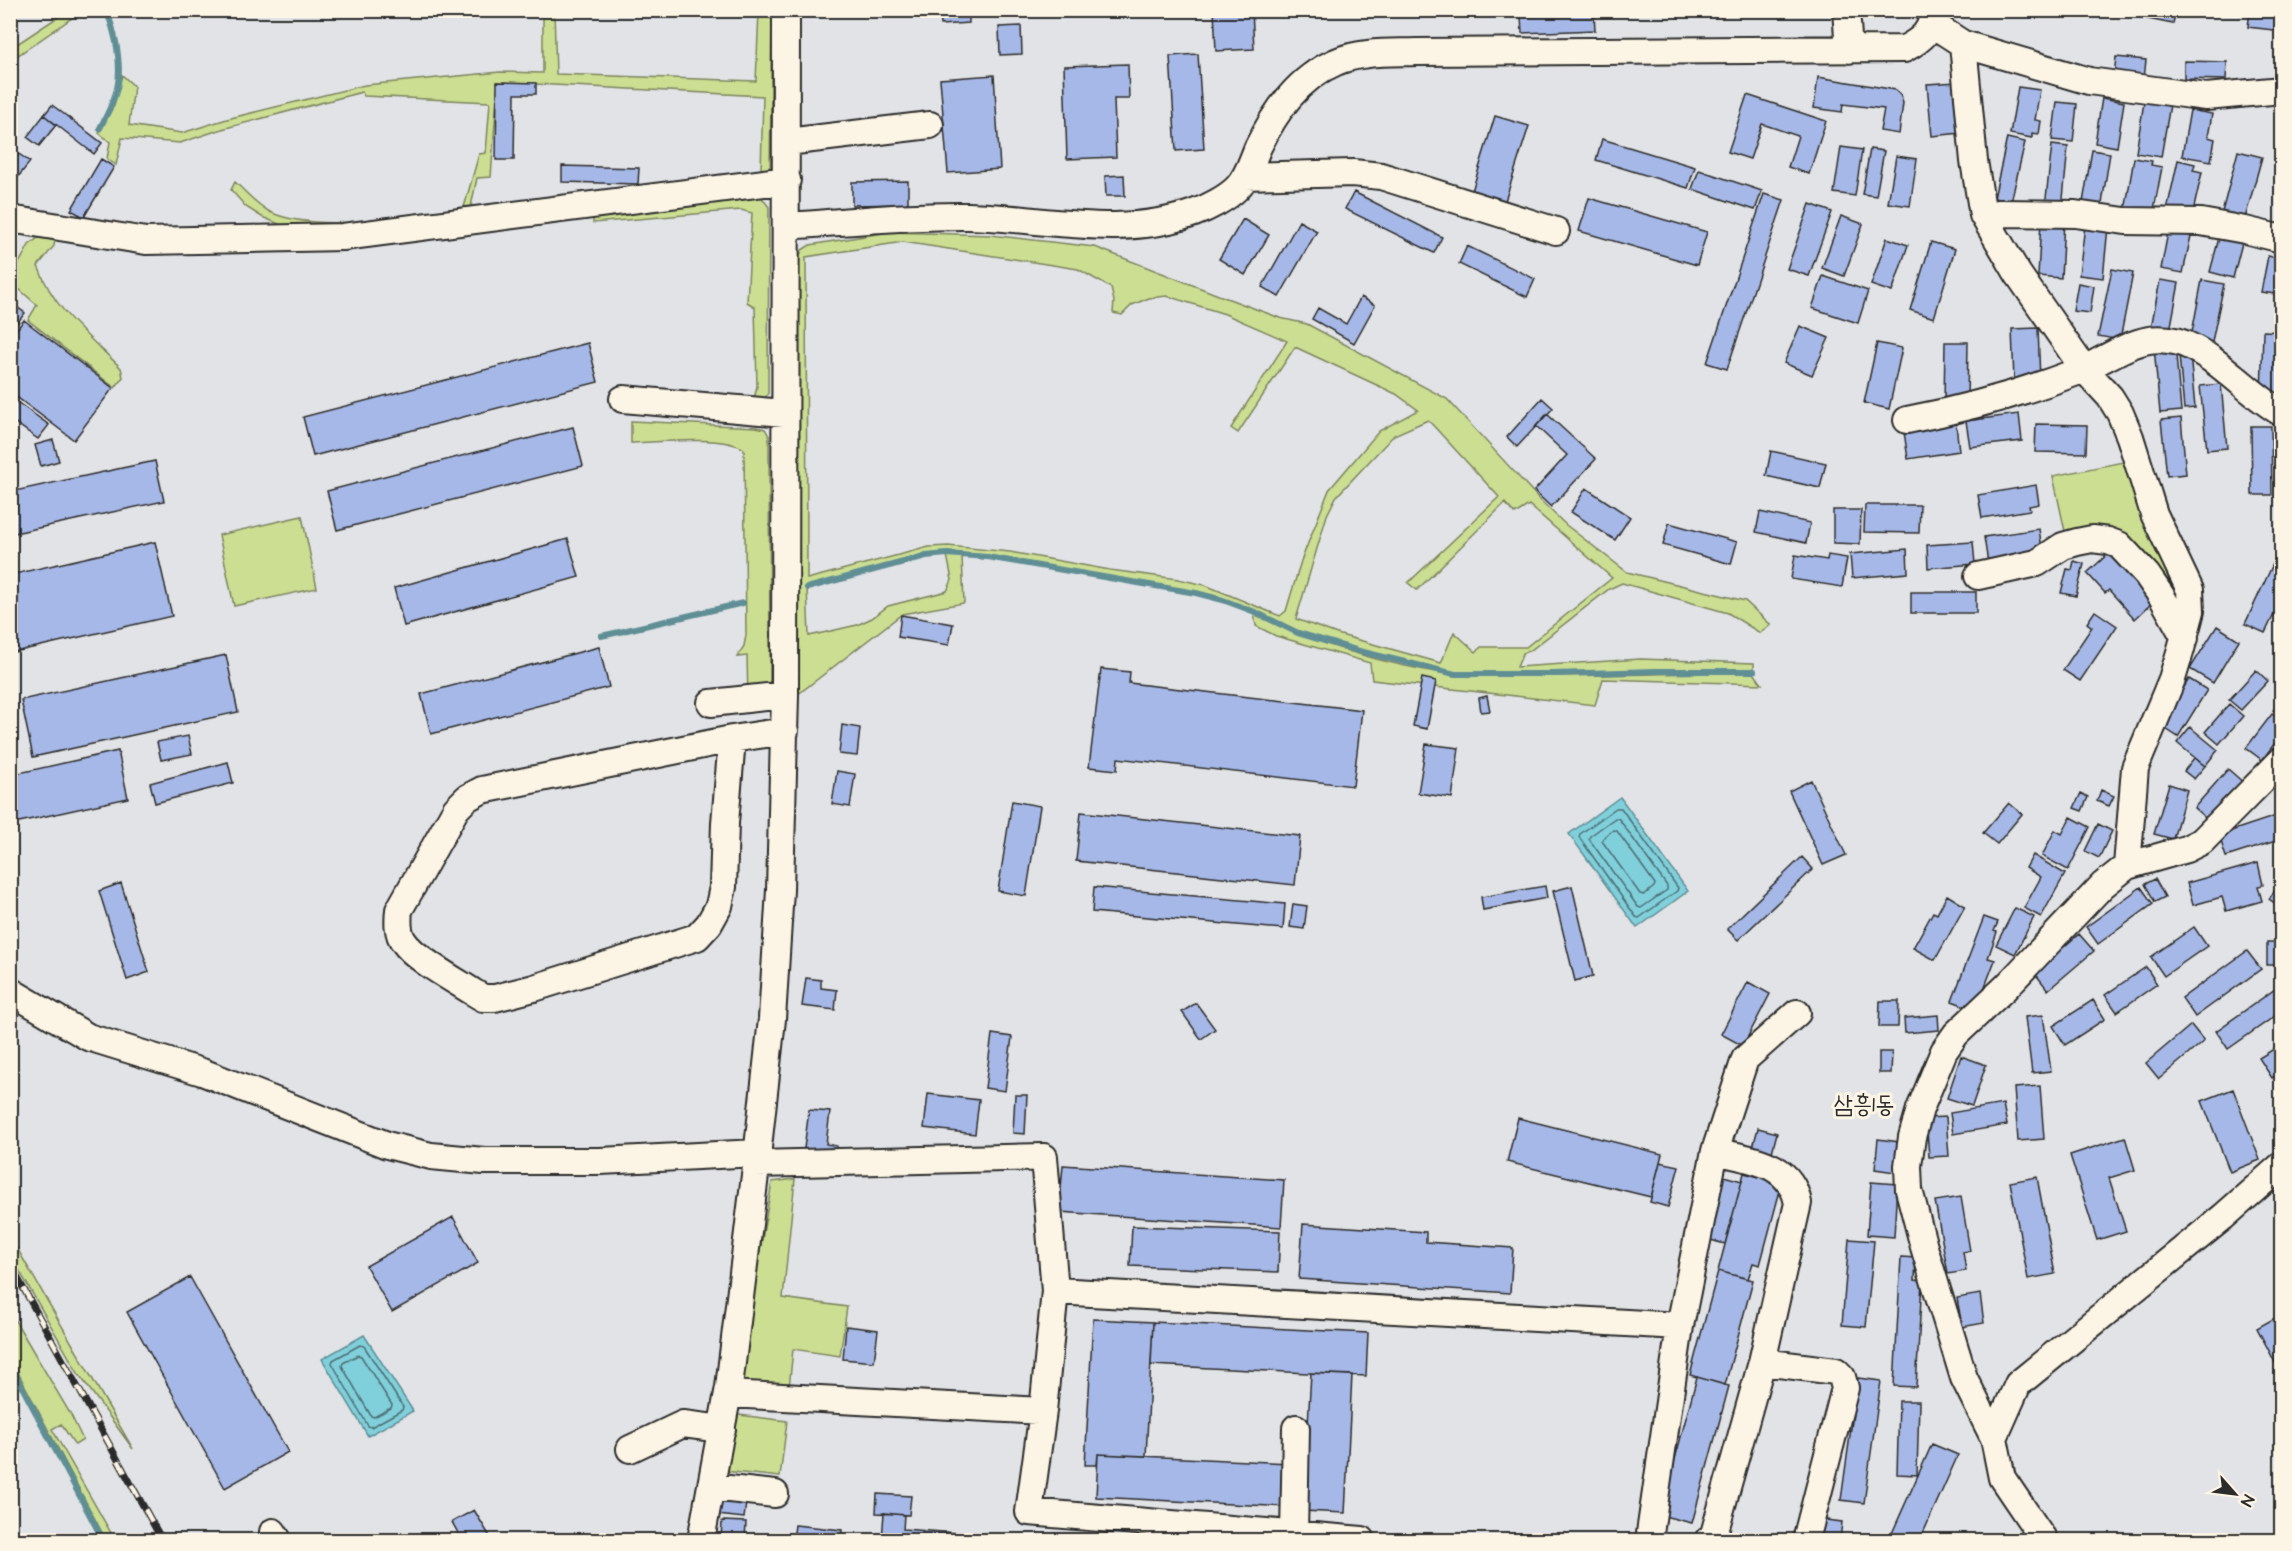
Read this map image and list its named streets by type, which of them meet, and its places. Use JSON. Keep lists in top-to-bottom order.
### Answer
{
  "districts": ["삼흥1동"],
  "north": "bottom right"
}
